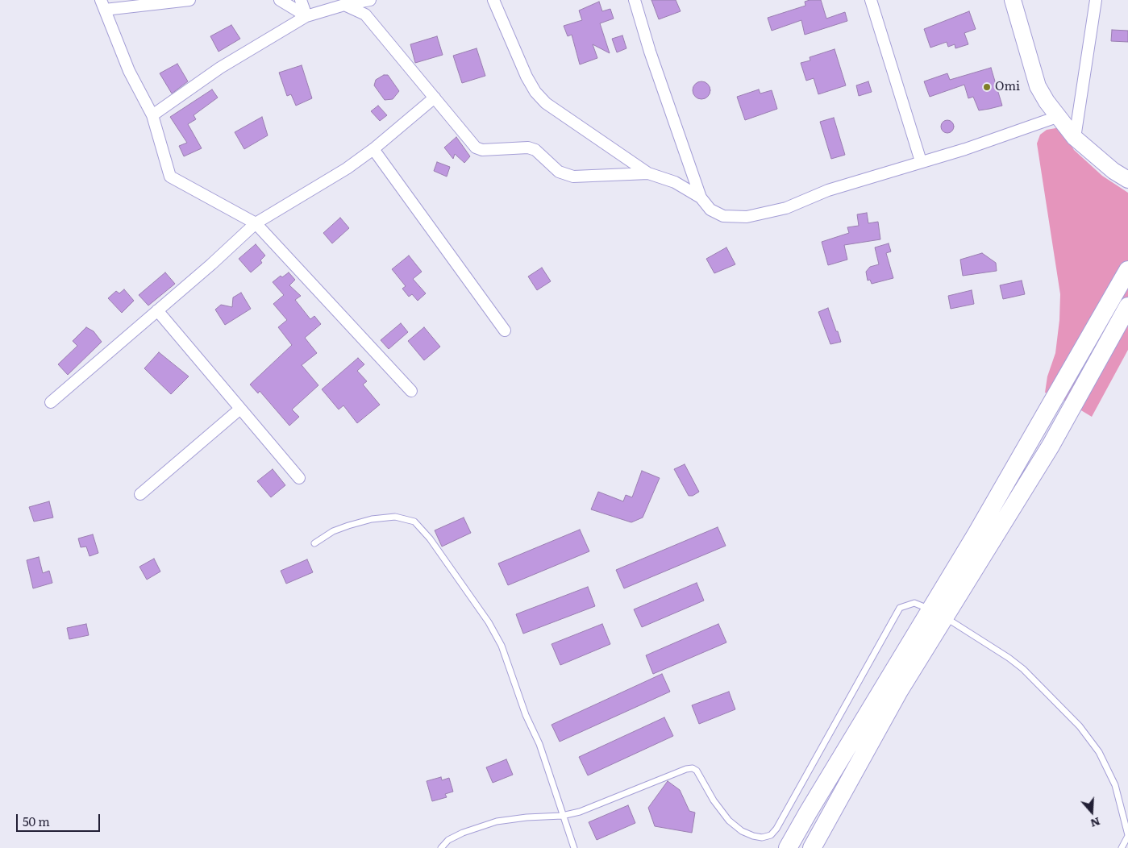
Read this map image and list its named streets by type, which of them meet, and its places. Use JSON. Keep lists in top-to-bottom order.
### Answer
{
  "places": ["Omi"],
  "scale_bar": "50 m",
  "north": "bottom"
}
